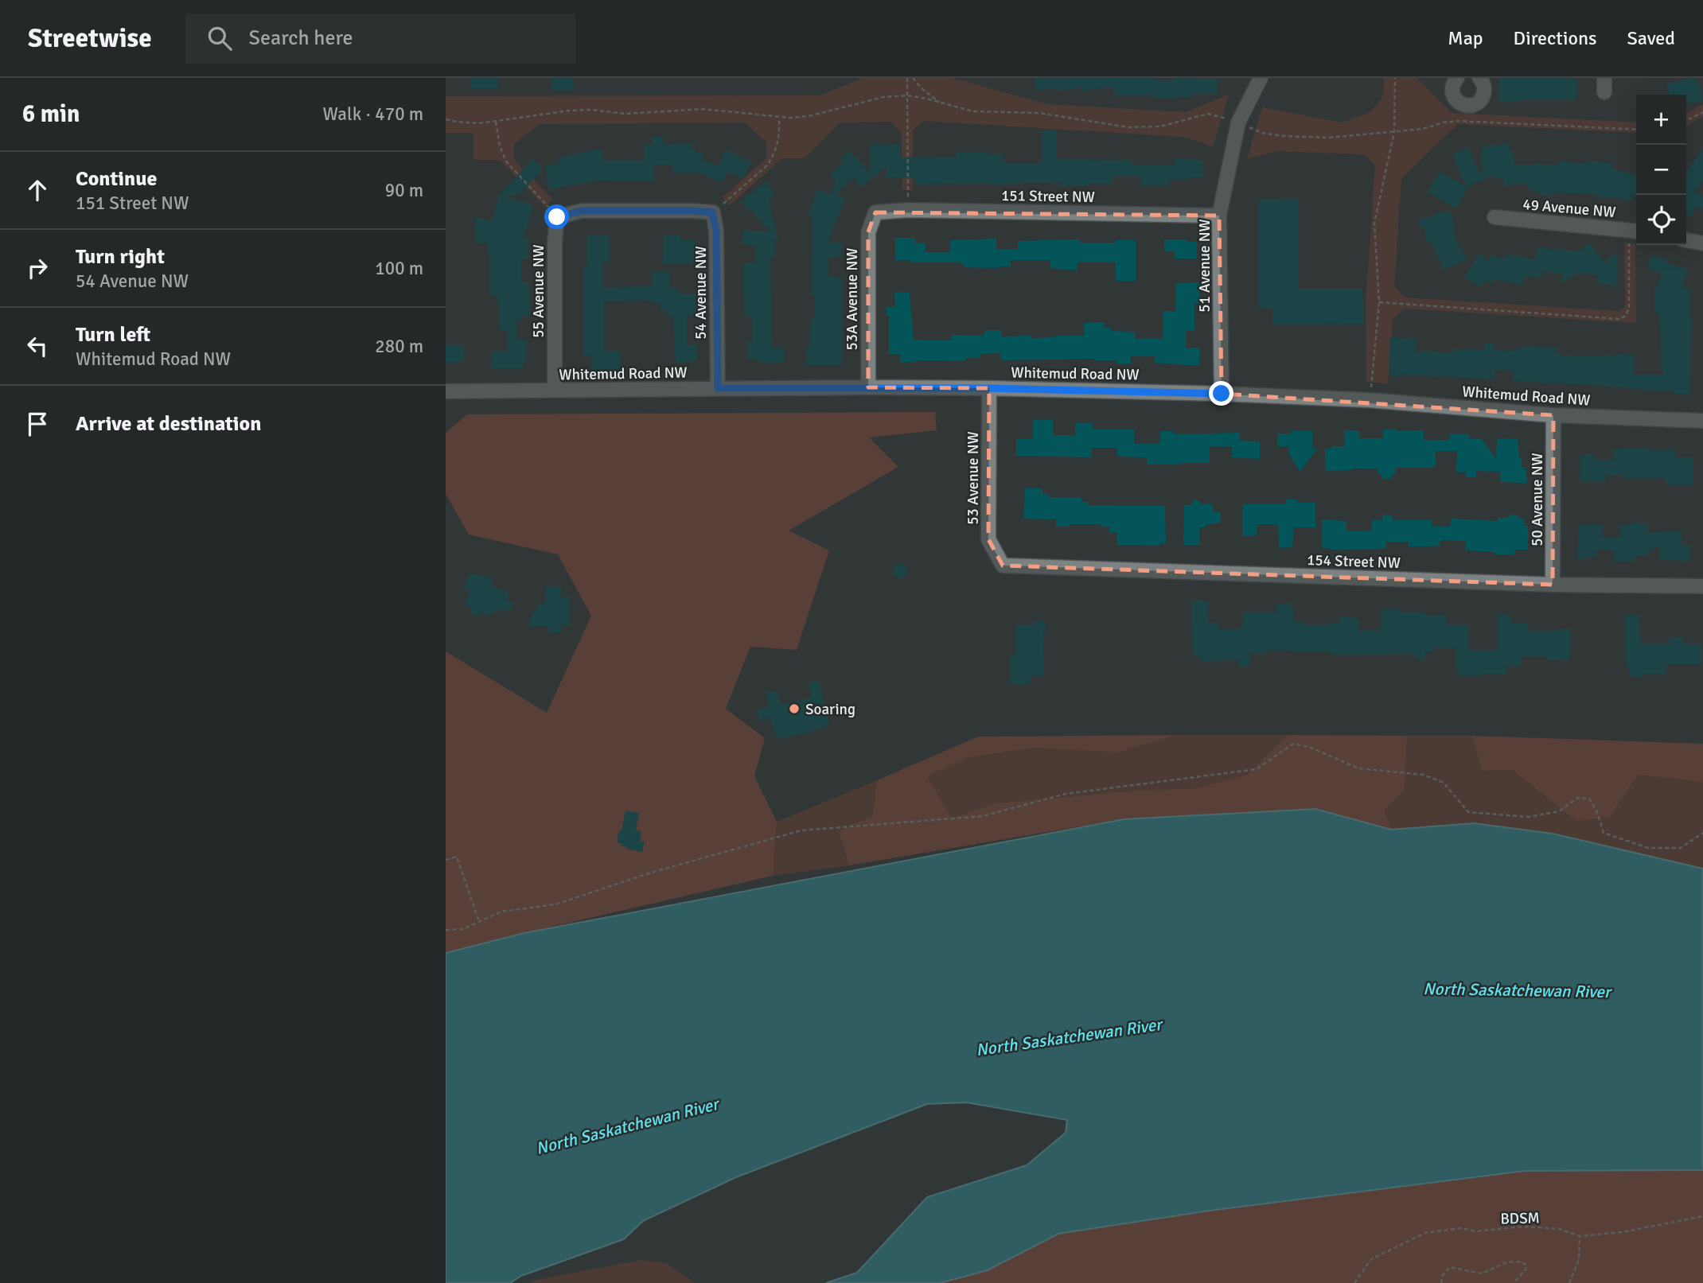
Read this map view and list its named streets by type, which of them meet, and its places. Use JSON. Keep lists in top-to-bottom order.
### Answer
{
  "streets": {
    "street": [
      "151 Street NW",
      "49 Avenue NW",
      "51 Avenue NW",
      "55 Avenue NW",
      "54 Avenue NW",
      "53A Avenue NW",
      "Whitemud Road NW",
      "53 Avenue NW",
      "50 Avenue NW",
      "154 Street NW"
    ],
    "path": ["BDSM"]
  },
  "crossings": [
    ["151 Street NW", "51 Avenue NW"],
    ["151 Street NW", "53A Avenue NW"],
    ["51 Avenue NW", "Whitemud Road NW"],
    ["55 Avenue NW", "Whitemud Road NW"],
    ["54 Avenue NW", "Whitemud Road NW"],
    ["53A Avenue NW", "Whitemud Road NW"],
    ["Whitemud Road NW", "53 Avenue NW"],
    ["Whitemud Road NW", "50 Avenue NW"],
    ["53 Avenue NW", "154 Street NW"],
    ["50 Avenue NW", "154 Street NW"]
  ],
  "water": ["North Saskatchewan River"],
  "places": ["Soaring"],
  "page": {
    "header": "Streetwise",
    "search": "Search here",
    "nav": ["Map", "Directions", "Saved"],
    "heading": ["6 min", "Walk · 470 m"],
    "map_buttons": ["+", "−"],
    "list": [
      ["Continue", "151 Street NW", "90 m"],
      ["Turn right", "54 Avenue NW", "100 m"],
      ["Turn left", "Whitemud Road NW", "280 m"],
      "Arrive at destination"
    ]
  }
}
